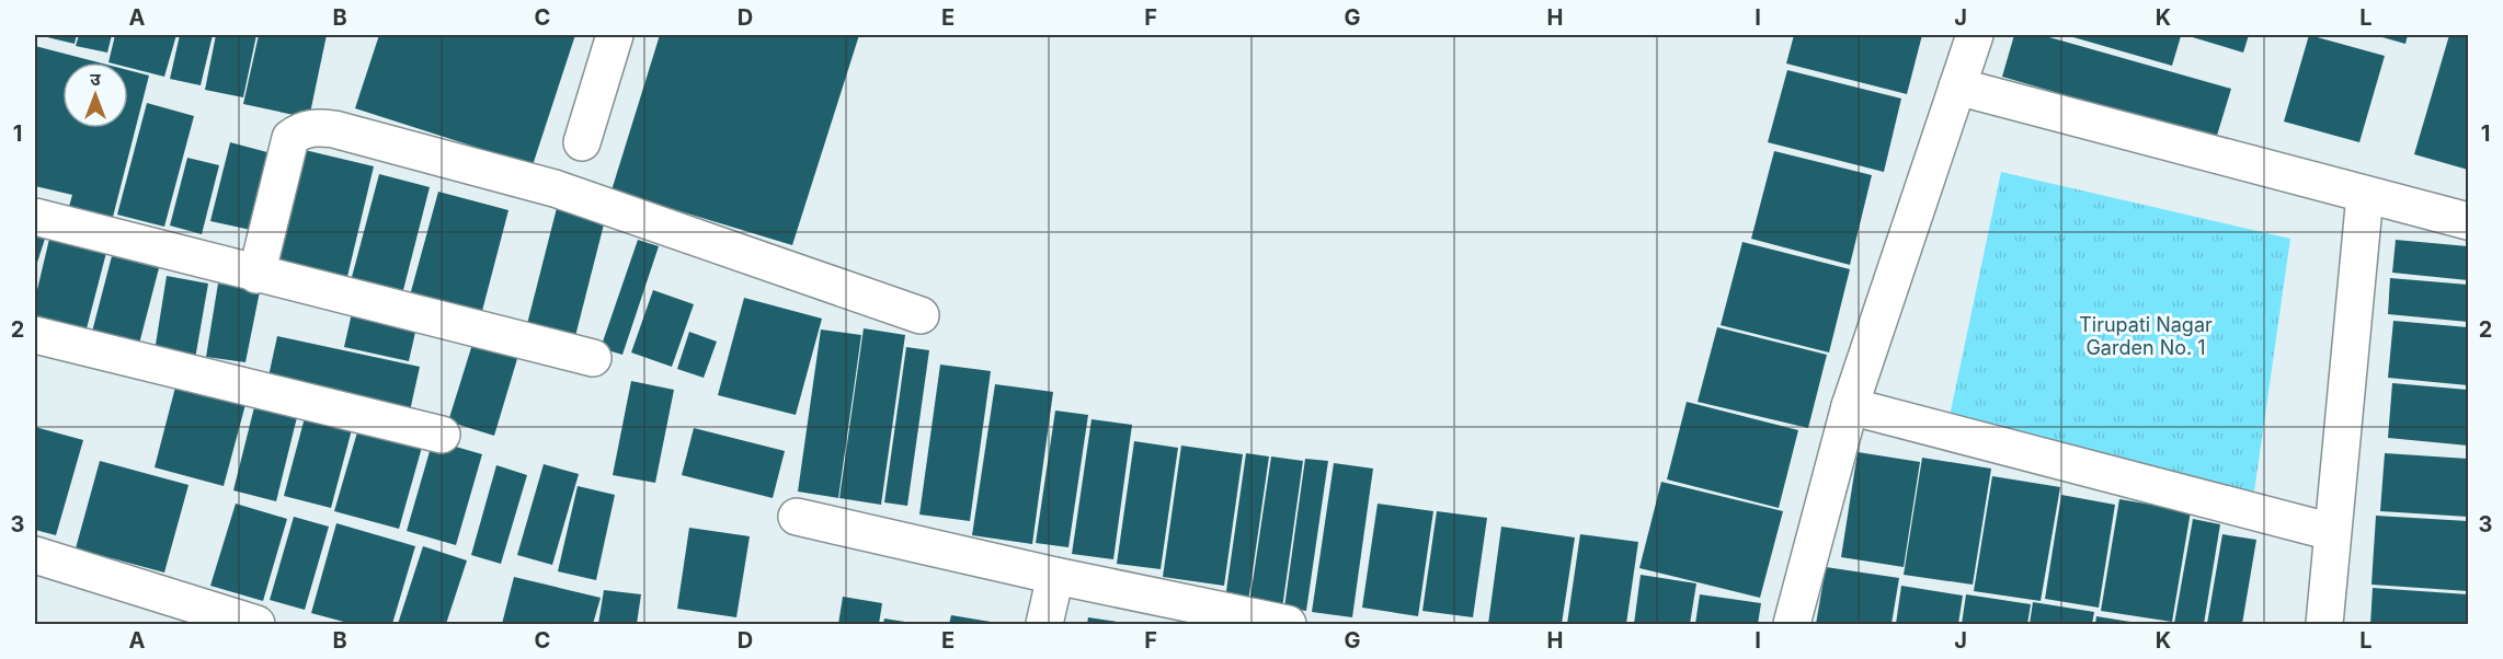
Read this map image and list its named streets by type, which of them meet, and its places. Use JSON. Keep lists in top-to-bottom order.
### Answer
{
  "parks": ["Tirupati Nagar Garden No. 1"],
  "north": "top",
  "grid": {
    "columns": [
      "A",
      "B",
      "C",
      "D",
      "E",
      "F",
      "G",
      "H",
      "I",
      "J",
      "K",
      "L"
    ],
    "rows": ["1", "2", "3"]
  }
}
